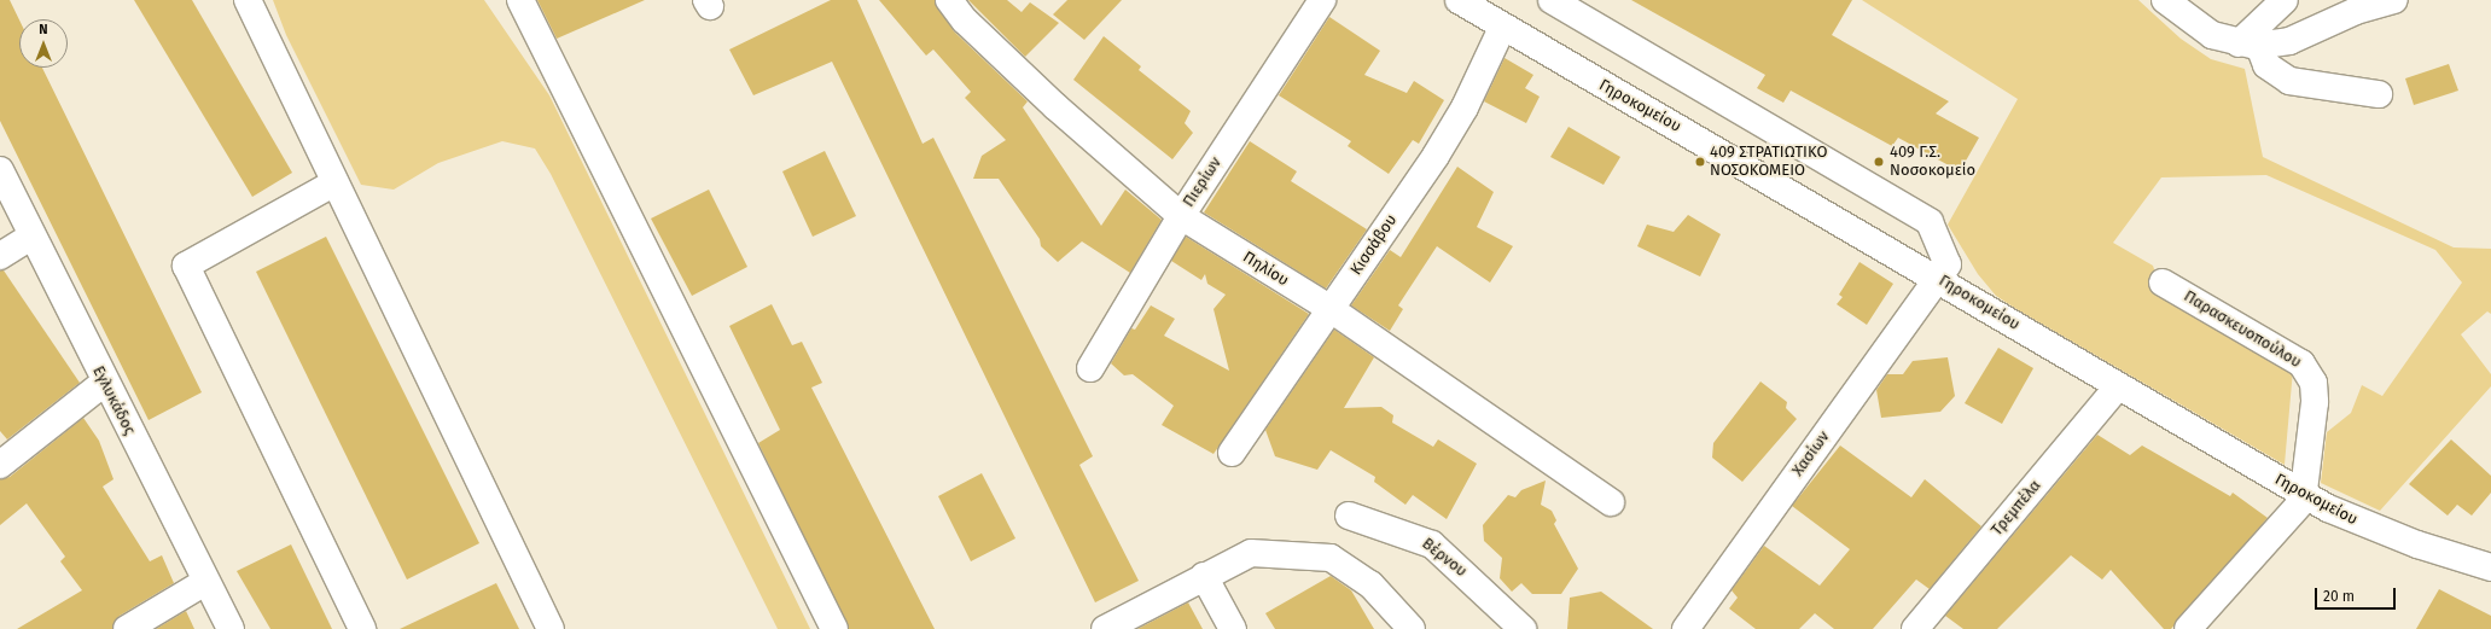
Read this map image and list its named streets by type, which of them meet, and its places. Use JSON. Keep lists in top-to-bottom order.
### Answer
{
  "streets": {
    "street": [
      "Γηροκομείου",
      "Πιερίων",
      "Κισσάβου",
      "Πηλίου",
      "Παρασκευοπούλου",
      "Εγλυκάδος",
      "Χασίων",
      "Τρεμπέλα",
      "Βέρνου"
    ]
  },
  "crossings": [
    ["Γηροκομείου", "Κισσάβου"],
    ["Γηροκομείου", "Παρασκευοπούλου"],
    ["Γηροκομείου", "Χασίων"],
    ["Γηροκομείου", "Τρεμπέλα"],
    ["Πιερίων", "Πηλίου"],
    ["Κισσάβου", "Πηλίου"]
  ],
  "places": ["409 ΣΤΡΑΤΙΩΤΙΚΟ ΝΟΣΟΚΟΜΕΙΟ", "409 Γ.Σ. Νοσοκομείο"],
  "scale_bar": "20 m",
  "north": "top"
}
